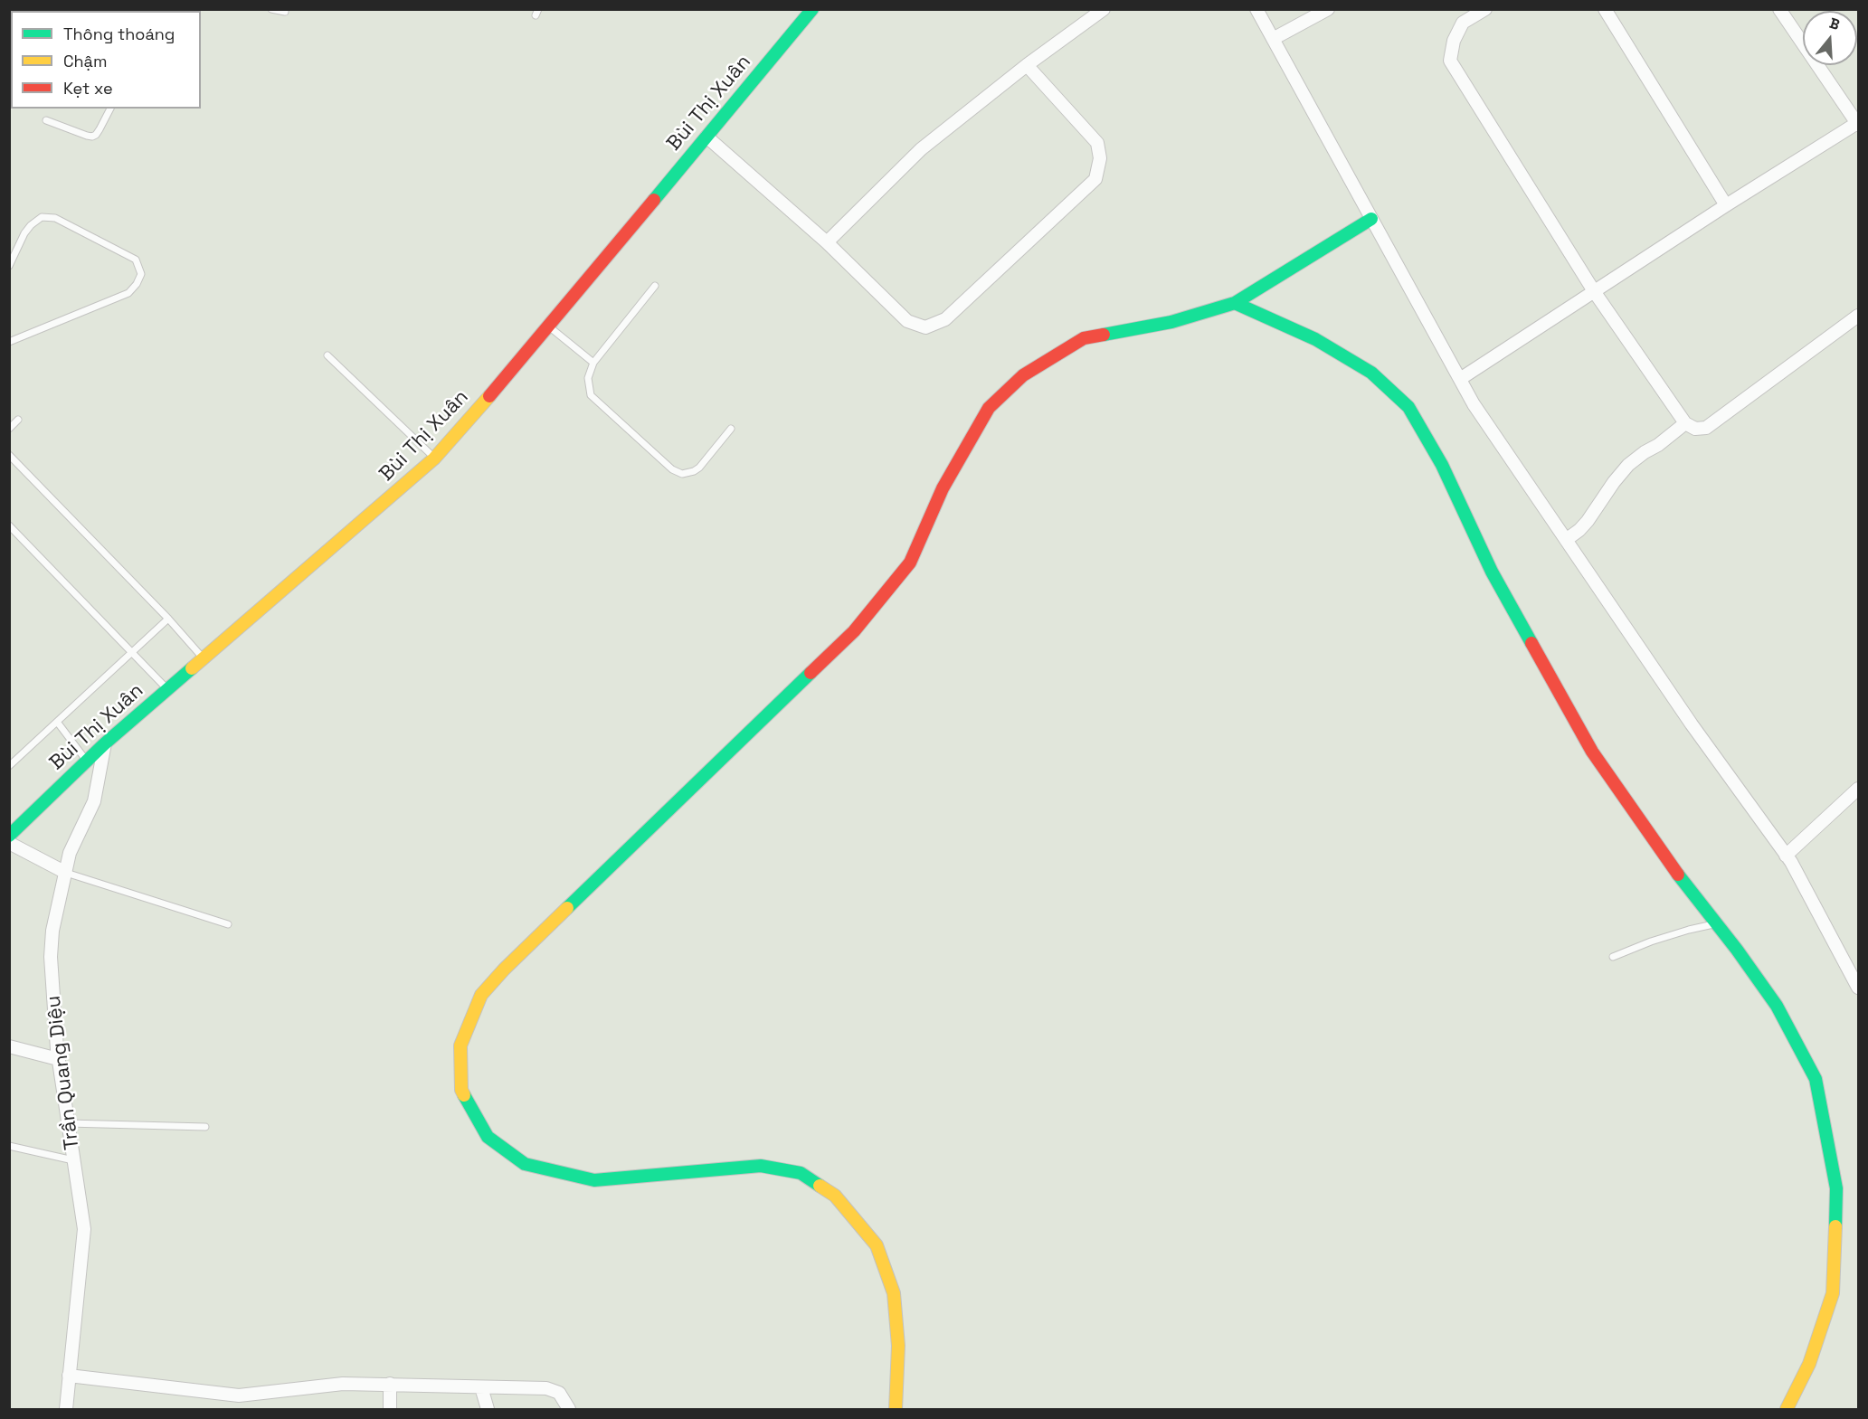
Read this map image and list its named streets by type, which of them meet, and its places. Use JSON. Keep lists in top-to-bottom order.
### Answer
{
  "streets": {
    "street": ["Bùi Thị Xuân", "Trần Quang Diệu"]
  },
  "crossings": [
    ["Bùi Thị Xuân", "Trần Quang Diệu"]
  ],
  "legend": ["Thông thoáng", "Chậm", "Kẹt xe"],
  "north": "top"
}
